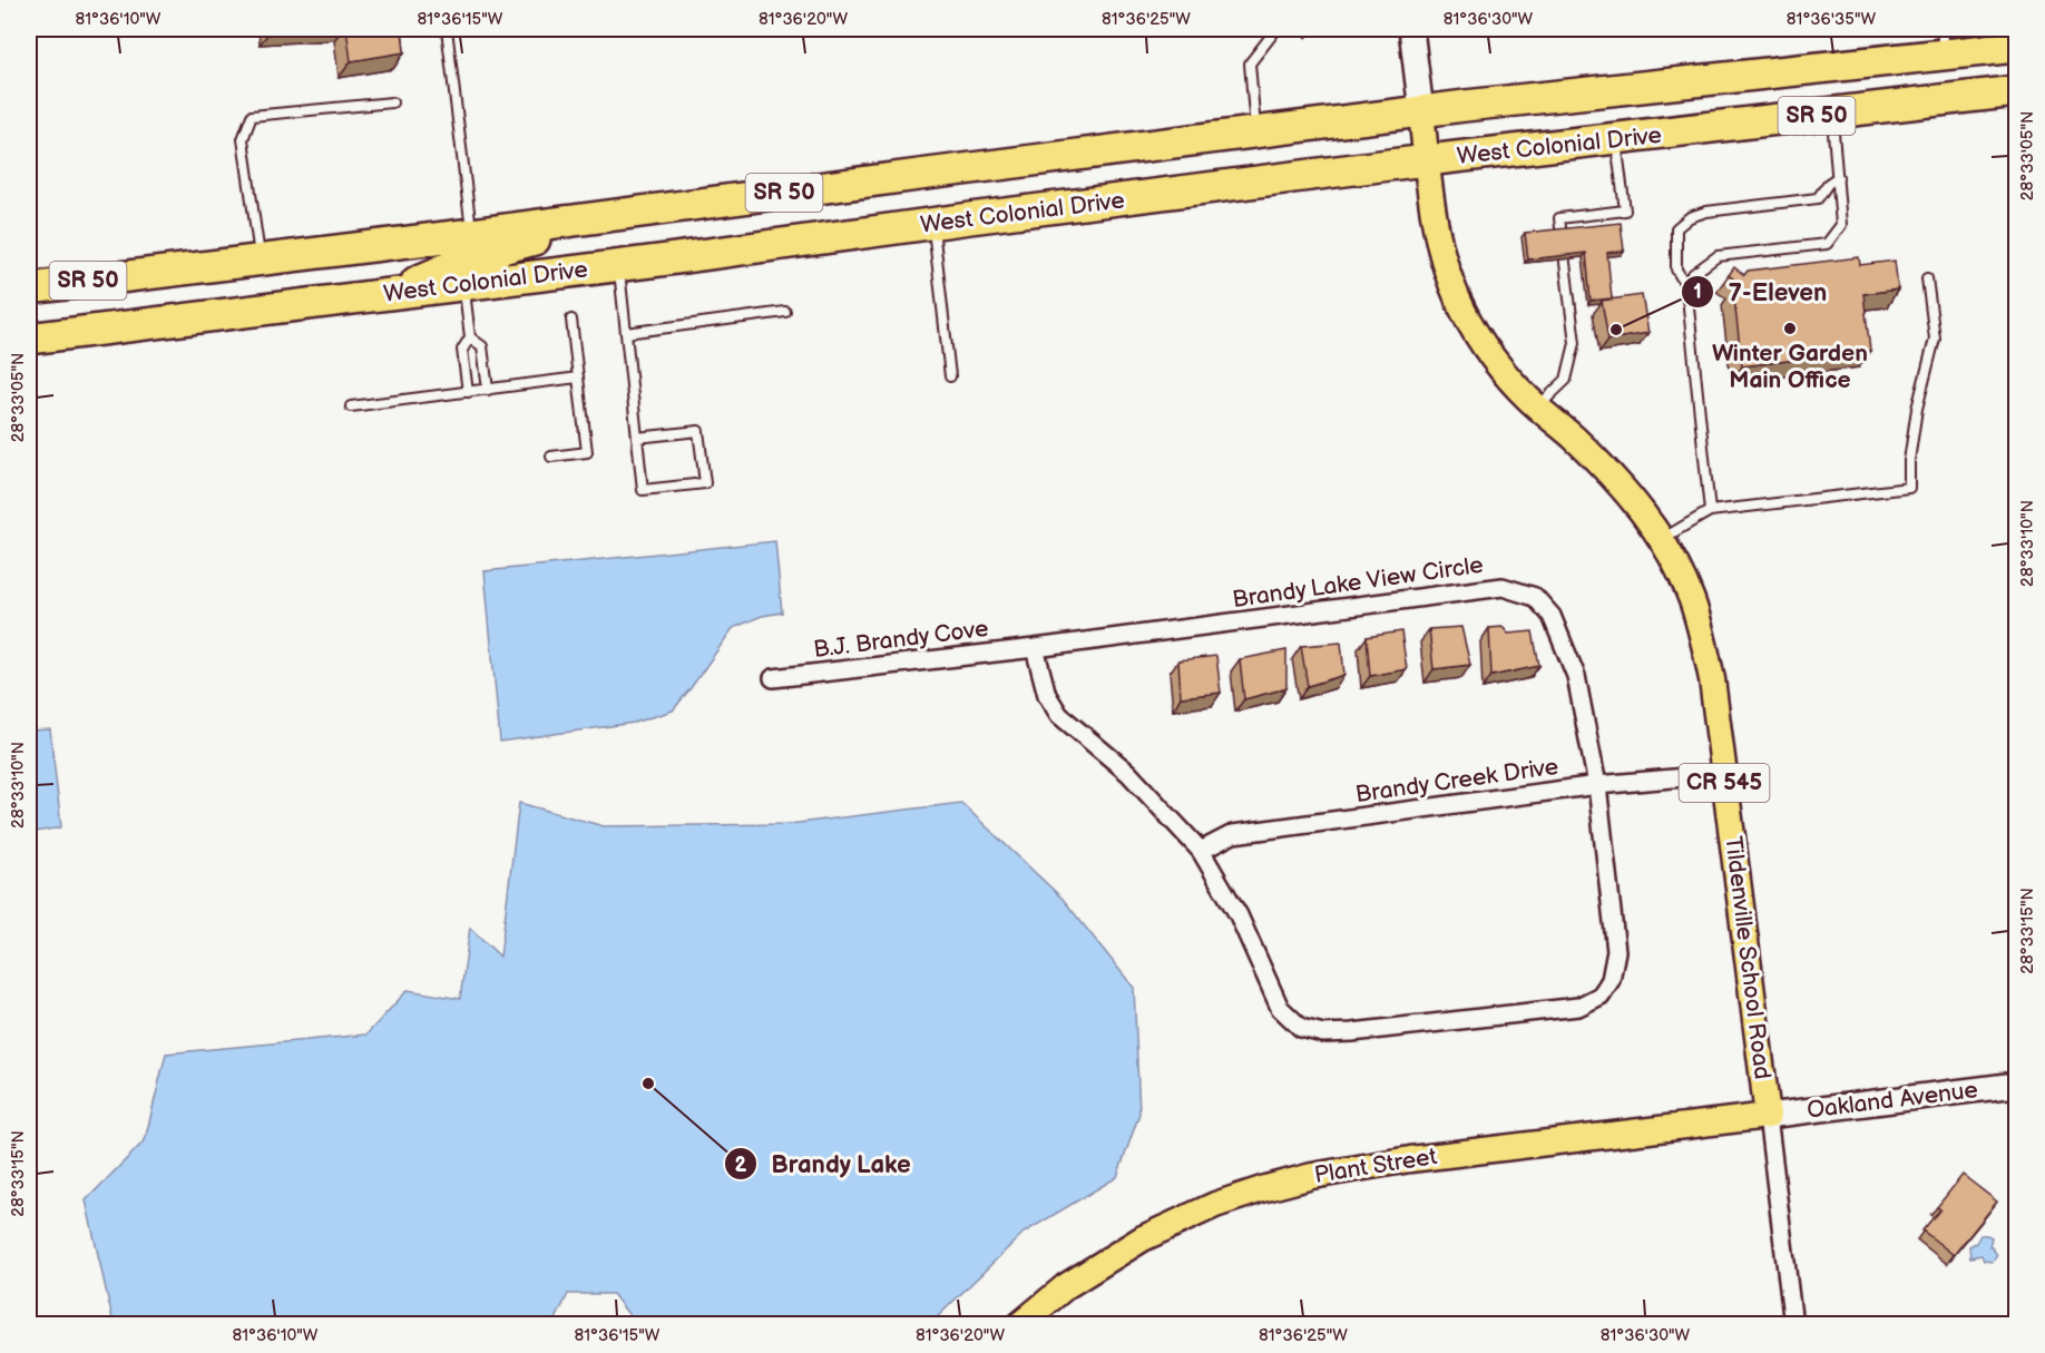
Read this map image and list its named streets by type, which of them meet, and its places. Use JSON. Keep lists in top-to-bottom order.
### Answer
{
  "streets": {
    "highway": ["SR 50", "West Colonial Drive"],
    "main road": ["CR 545", "Tildenville School Road", "Plant Street"],
    "street": [
      "Brandy Lake View Circle",
      "B.J. Brandy Cove",
      "Brandy Creek Drive",
      "Oakland Avenue"
    ]
  },
  "crossings": [
    ["West Colonial Drive", "CR 545"],
    ["West Colonial Drive", "Tildenville School Road"],
    ["Brandy Lake View Circle", "B.J. Brandy Cove"],
    ["Brandy Lake View Circle", "Brandy Creek Drive"],
    ["Brandy Creek Drive", "Tildenville School Road"],
    ["CR 545", "Tildenville School Road"],
    ["Tildenville School Road", "Oakland Avenue"],
    ["Tildenville School Road", "Plant Street"],
    ["Oakland Avenue", "Plant Street"]
  ],
  "places": ["Winter Garden Main Office", "7-Eleven", "Brandy Lake"],
  "coordinates": [
    "81°36'10\"W",
    "81°36'15\"W",
    "81°36'20\"W",
    "81°36'25\"W",
    "81°36'30\"W",
    "81°36'35\"W",
    "28°33'05\"N",
    "28°33'10\"N",
    "28°33'15\"N"
  ]
}
